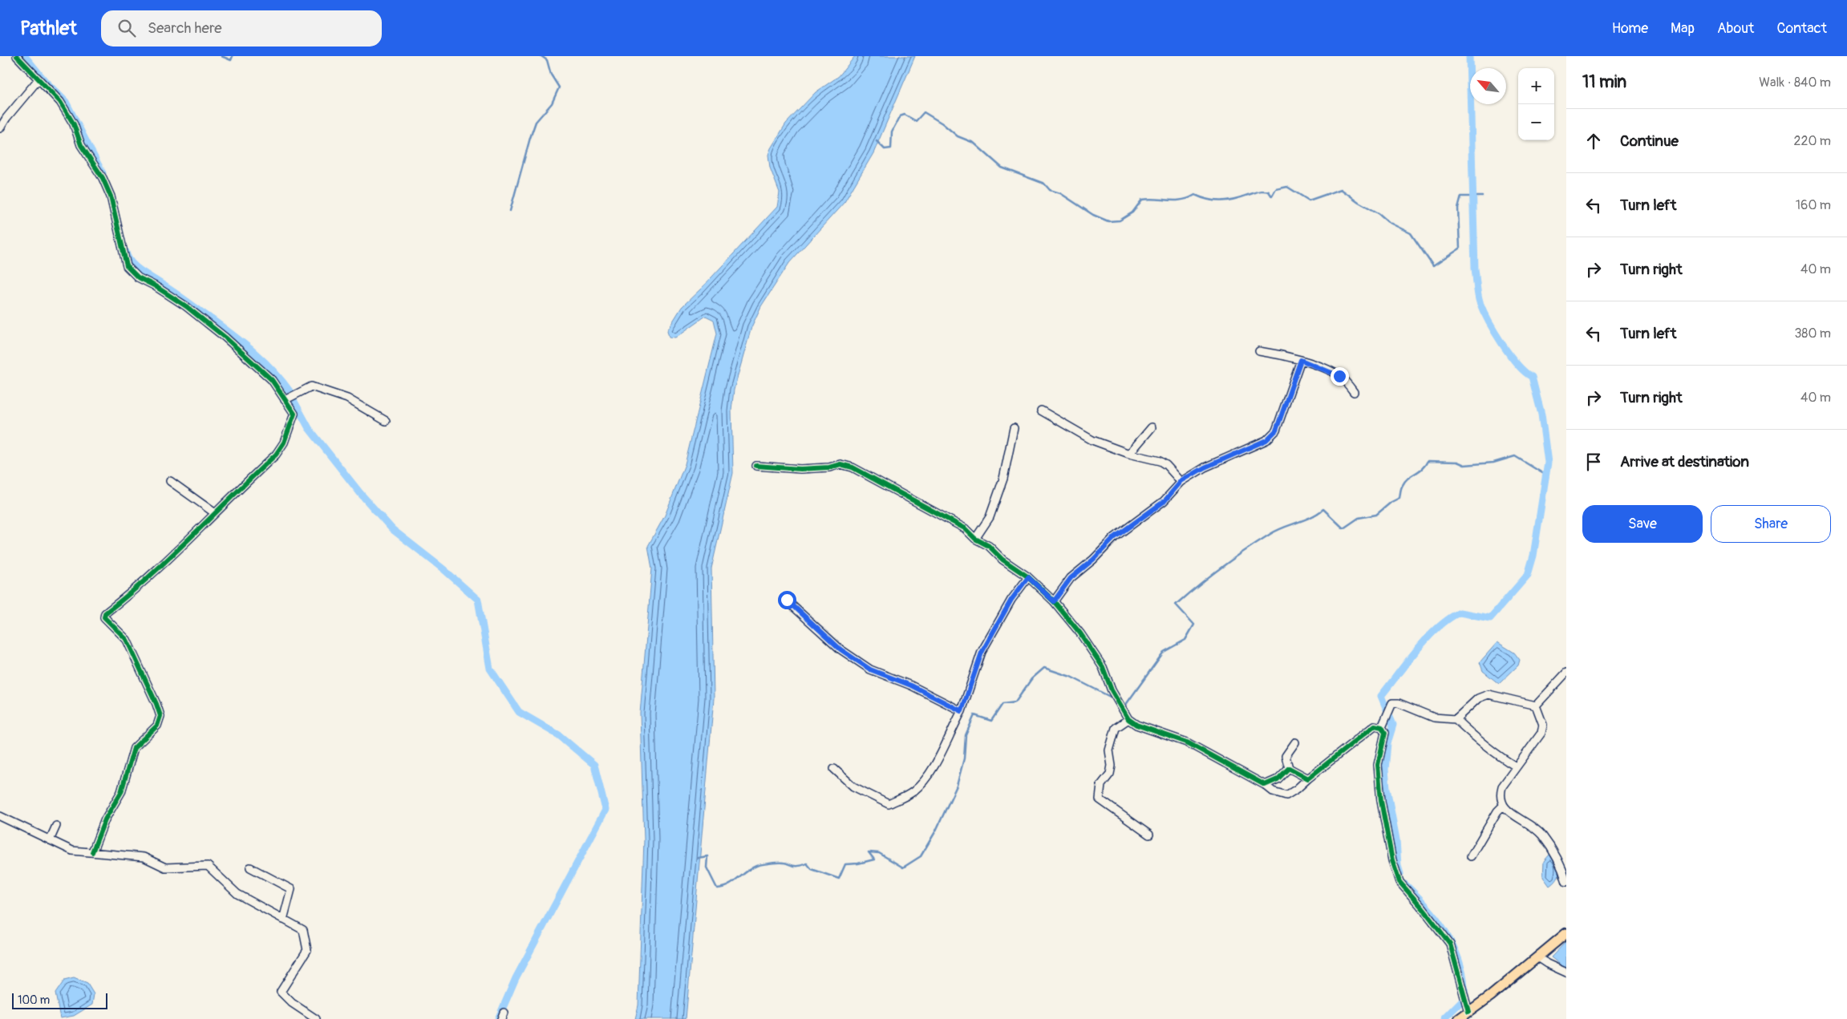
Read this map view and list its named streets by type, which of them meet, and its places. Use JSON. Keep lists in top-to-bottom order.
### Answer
{
  "scale_bar": "100 m",
  "north": "top left",
  "page": {
    "header": "Pathlet",
    "search": "Search here",
    "nav": [
      "Home",
      "Map",
      "About",
      "Contact"
    ],
    "heading": ["11 min", "Walk · 840 m"],
    "map_buttons": ["+", "−"],
    "list": [
      ["Continue", "220 m"],
      ["Turn left", "160 m"],
      ["Turn right", "40 m"],
      ["Turn left", "380 m"],
      ["Turn right", "40 m"],
      "Arrive at destination"
    ],
    "buttons": ["Save", "Share"],
    "scale": "100 m"
  }
}
